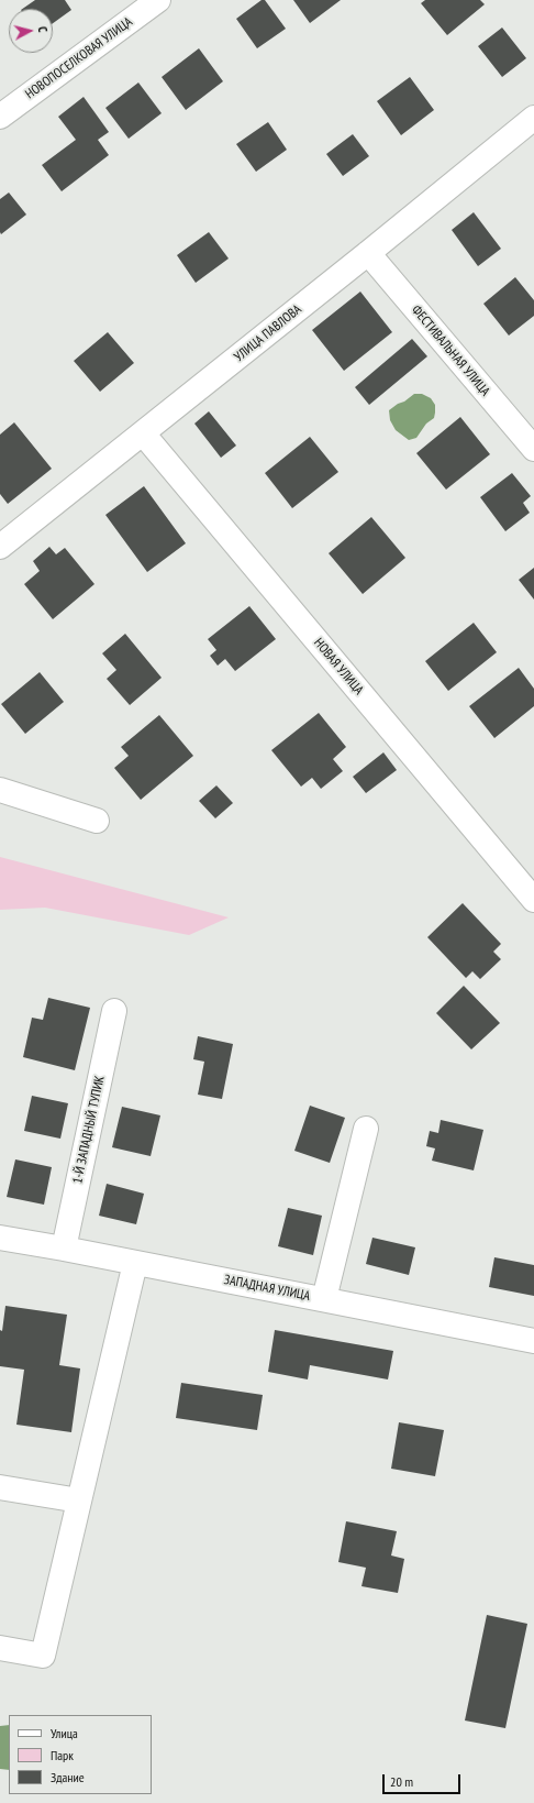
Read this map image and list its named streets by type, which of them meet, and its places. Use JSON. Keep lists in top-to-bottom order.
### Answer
{
  "streets": {
    "street": [
      "НОВОПОСЕЛКОВАЯ УЛИЦА",
      "УЛИЦА ПАВЛОВА",
      "ФЕСТИВАЛЬНАЯ УЛИЦА",
      "НОВАЯ УЛИЦА",
      "1-Й ЗАПАДНЫЙ ТУПИК",
      "ЗАПАДНАЯ УЛИЦА"
    ]
  },
  "crossings": [
    ["УЛИЦА ПАВЛОВА", "ФЕСТИВАЛЬНАЯ УЛИЦА"],
    ["УЛИЦА ПАВЛОВА", "НОВАЯ УЛИЦА"],
    ["1-Й ЗАПАДНЫЙ ТУПИК", "ЗАПАДНАЯ УЛИЦА"]
  ],
  "legend": ["Улица", "Парк", "Здание"],
  "scale_bar": "20 m",
  "north": "right"
}
